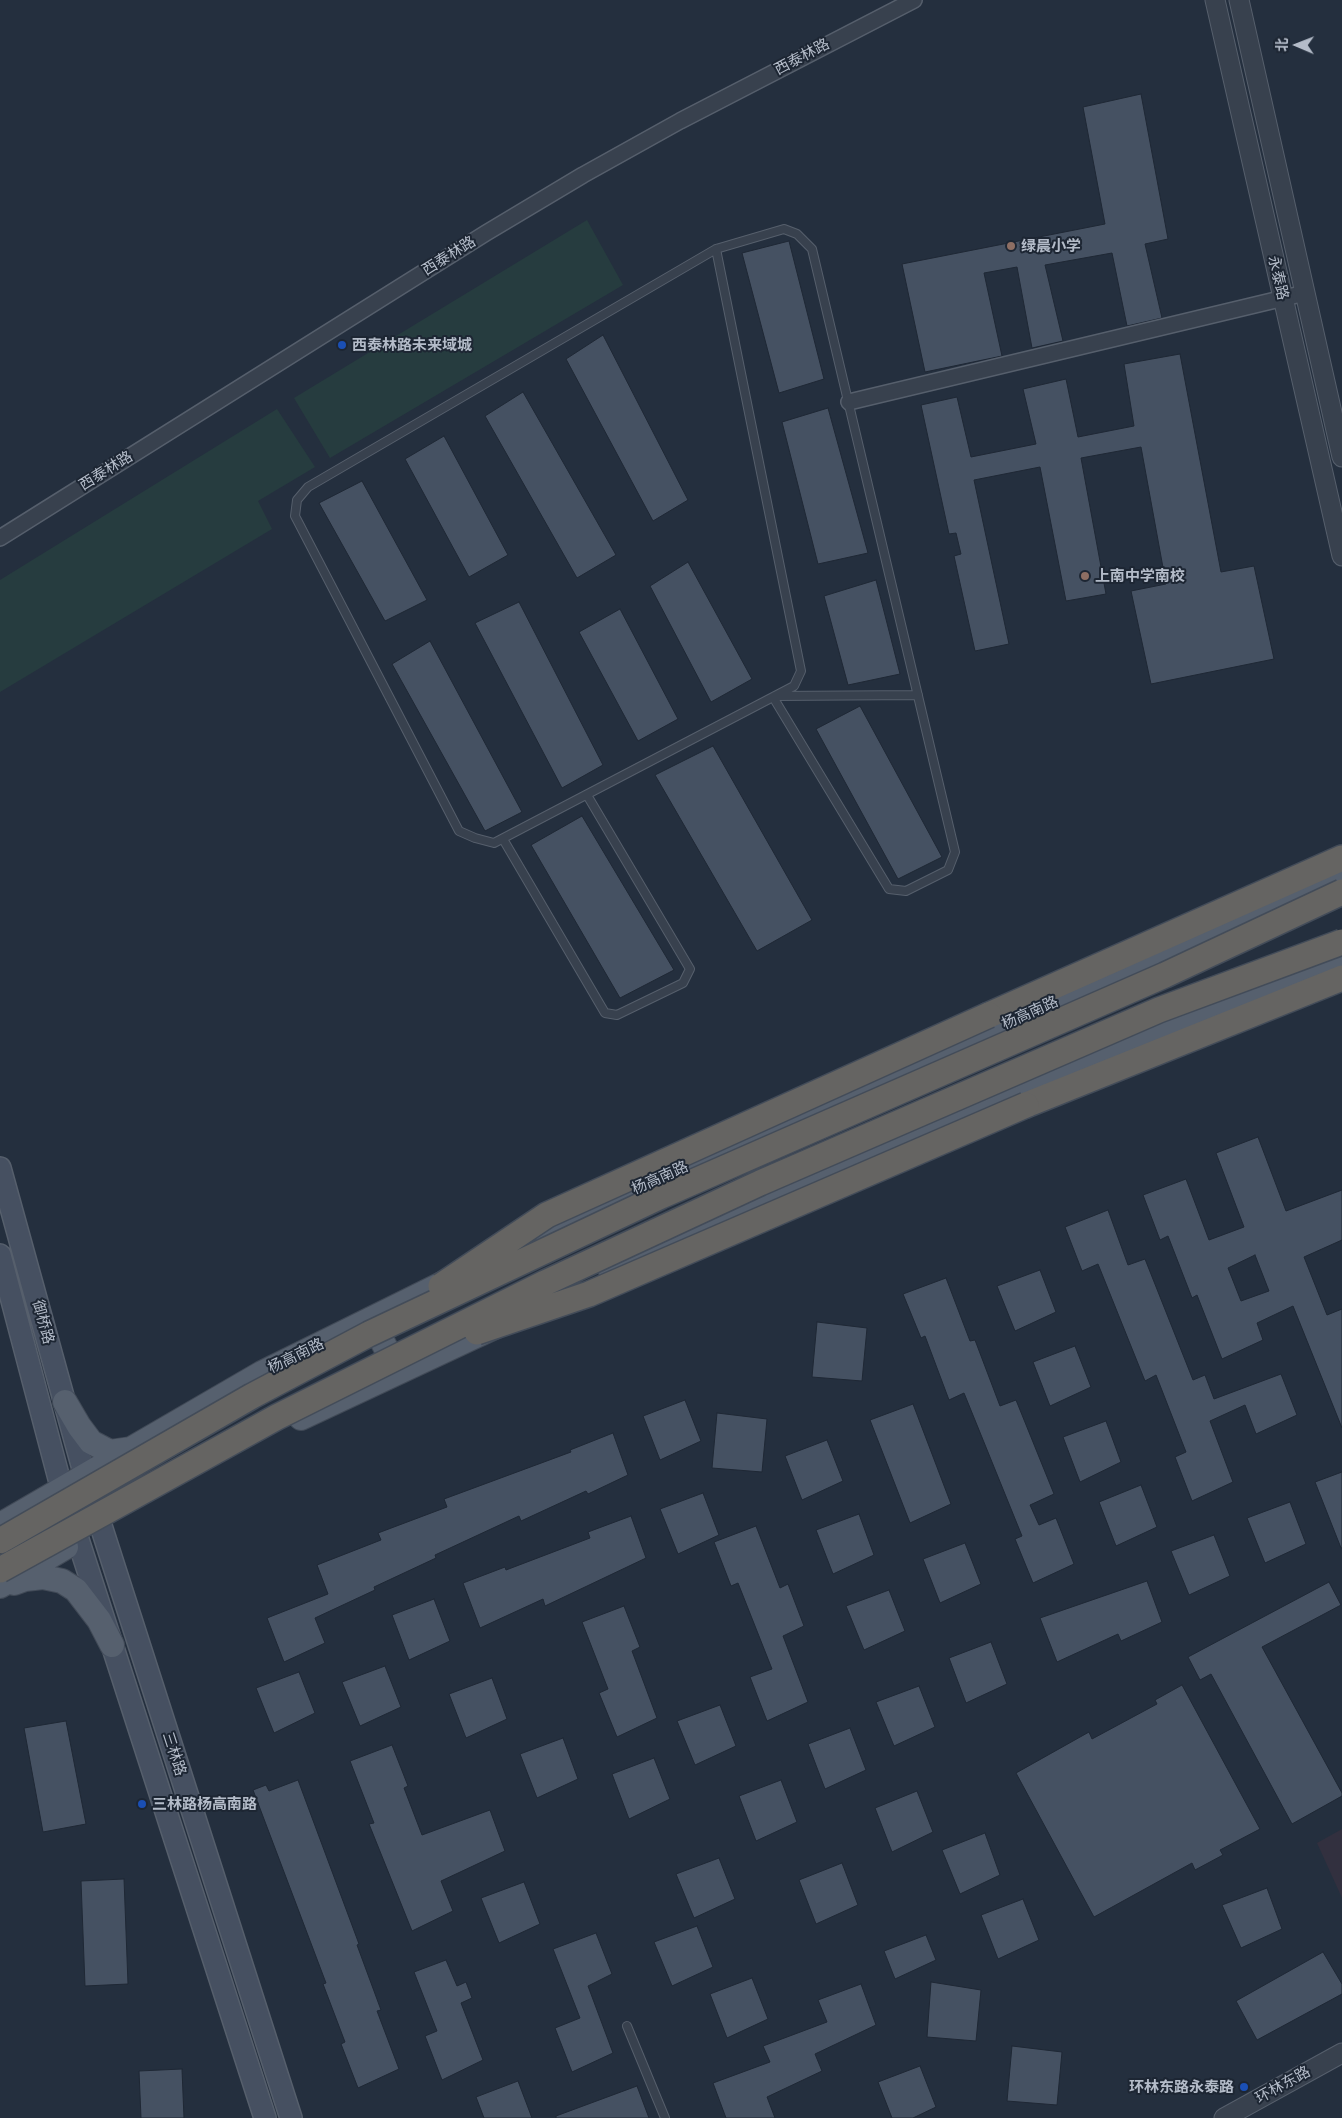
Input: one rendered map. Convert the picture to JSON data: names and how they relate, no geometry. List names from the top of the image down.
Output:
{
  "streets": {
    "highway": ["杨高南路"],
    "main road": ["御桥路", "三林路"],
    "street": ["西泰林路", "永泰路", "环林东路"]
  },
  "crossings": [
    ["杨高南路", "御桥路"],
    ["杨高南路", "三林路"],
    ["御桥路", "三林路"]
  ],
  "places": [
    "绿晨小学",
    "西泰林路未来域城",
    "上南中学南校",
    "三林路杨高南路",
    "环林东路永泰路"
  ],
  "north": "left"
}
